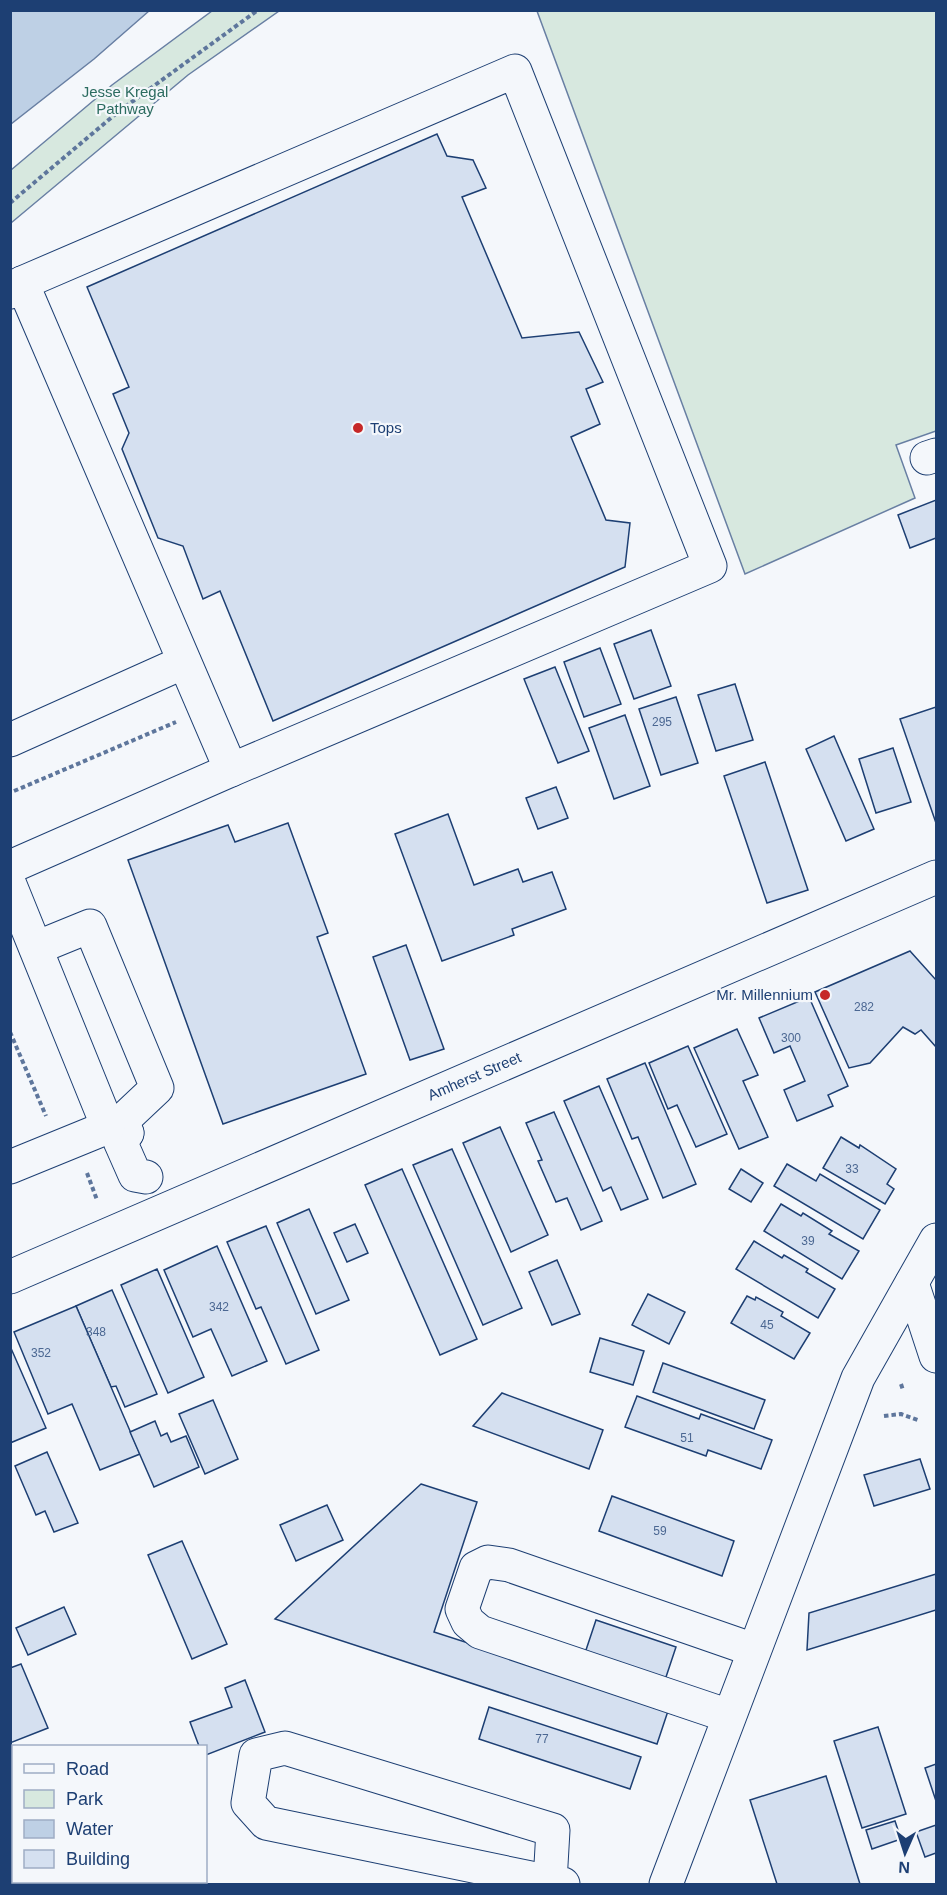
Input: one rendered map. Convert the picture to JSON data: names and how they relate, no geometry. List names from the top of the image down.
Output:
{
  "streets": {
    "street": ["Amherst Street"]
  },
  "parks": ["Jesse Kregal Pathway"],
  "places": ["Tops", "Mr. Millennium"],
  "house_numbers": [
    "295",
    "282",
    "300",
    "33",
    "39",
    "342",
    "45",
    "348",
    "352",
    "51",
    "59",
    "77"
  ],
  "legend": [
    "Road",
    "Park",
    "Water",
    "Building"
  ],
  "north": "bottom"
}
